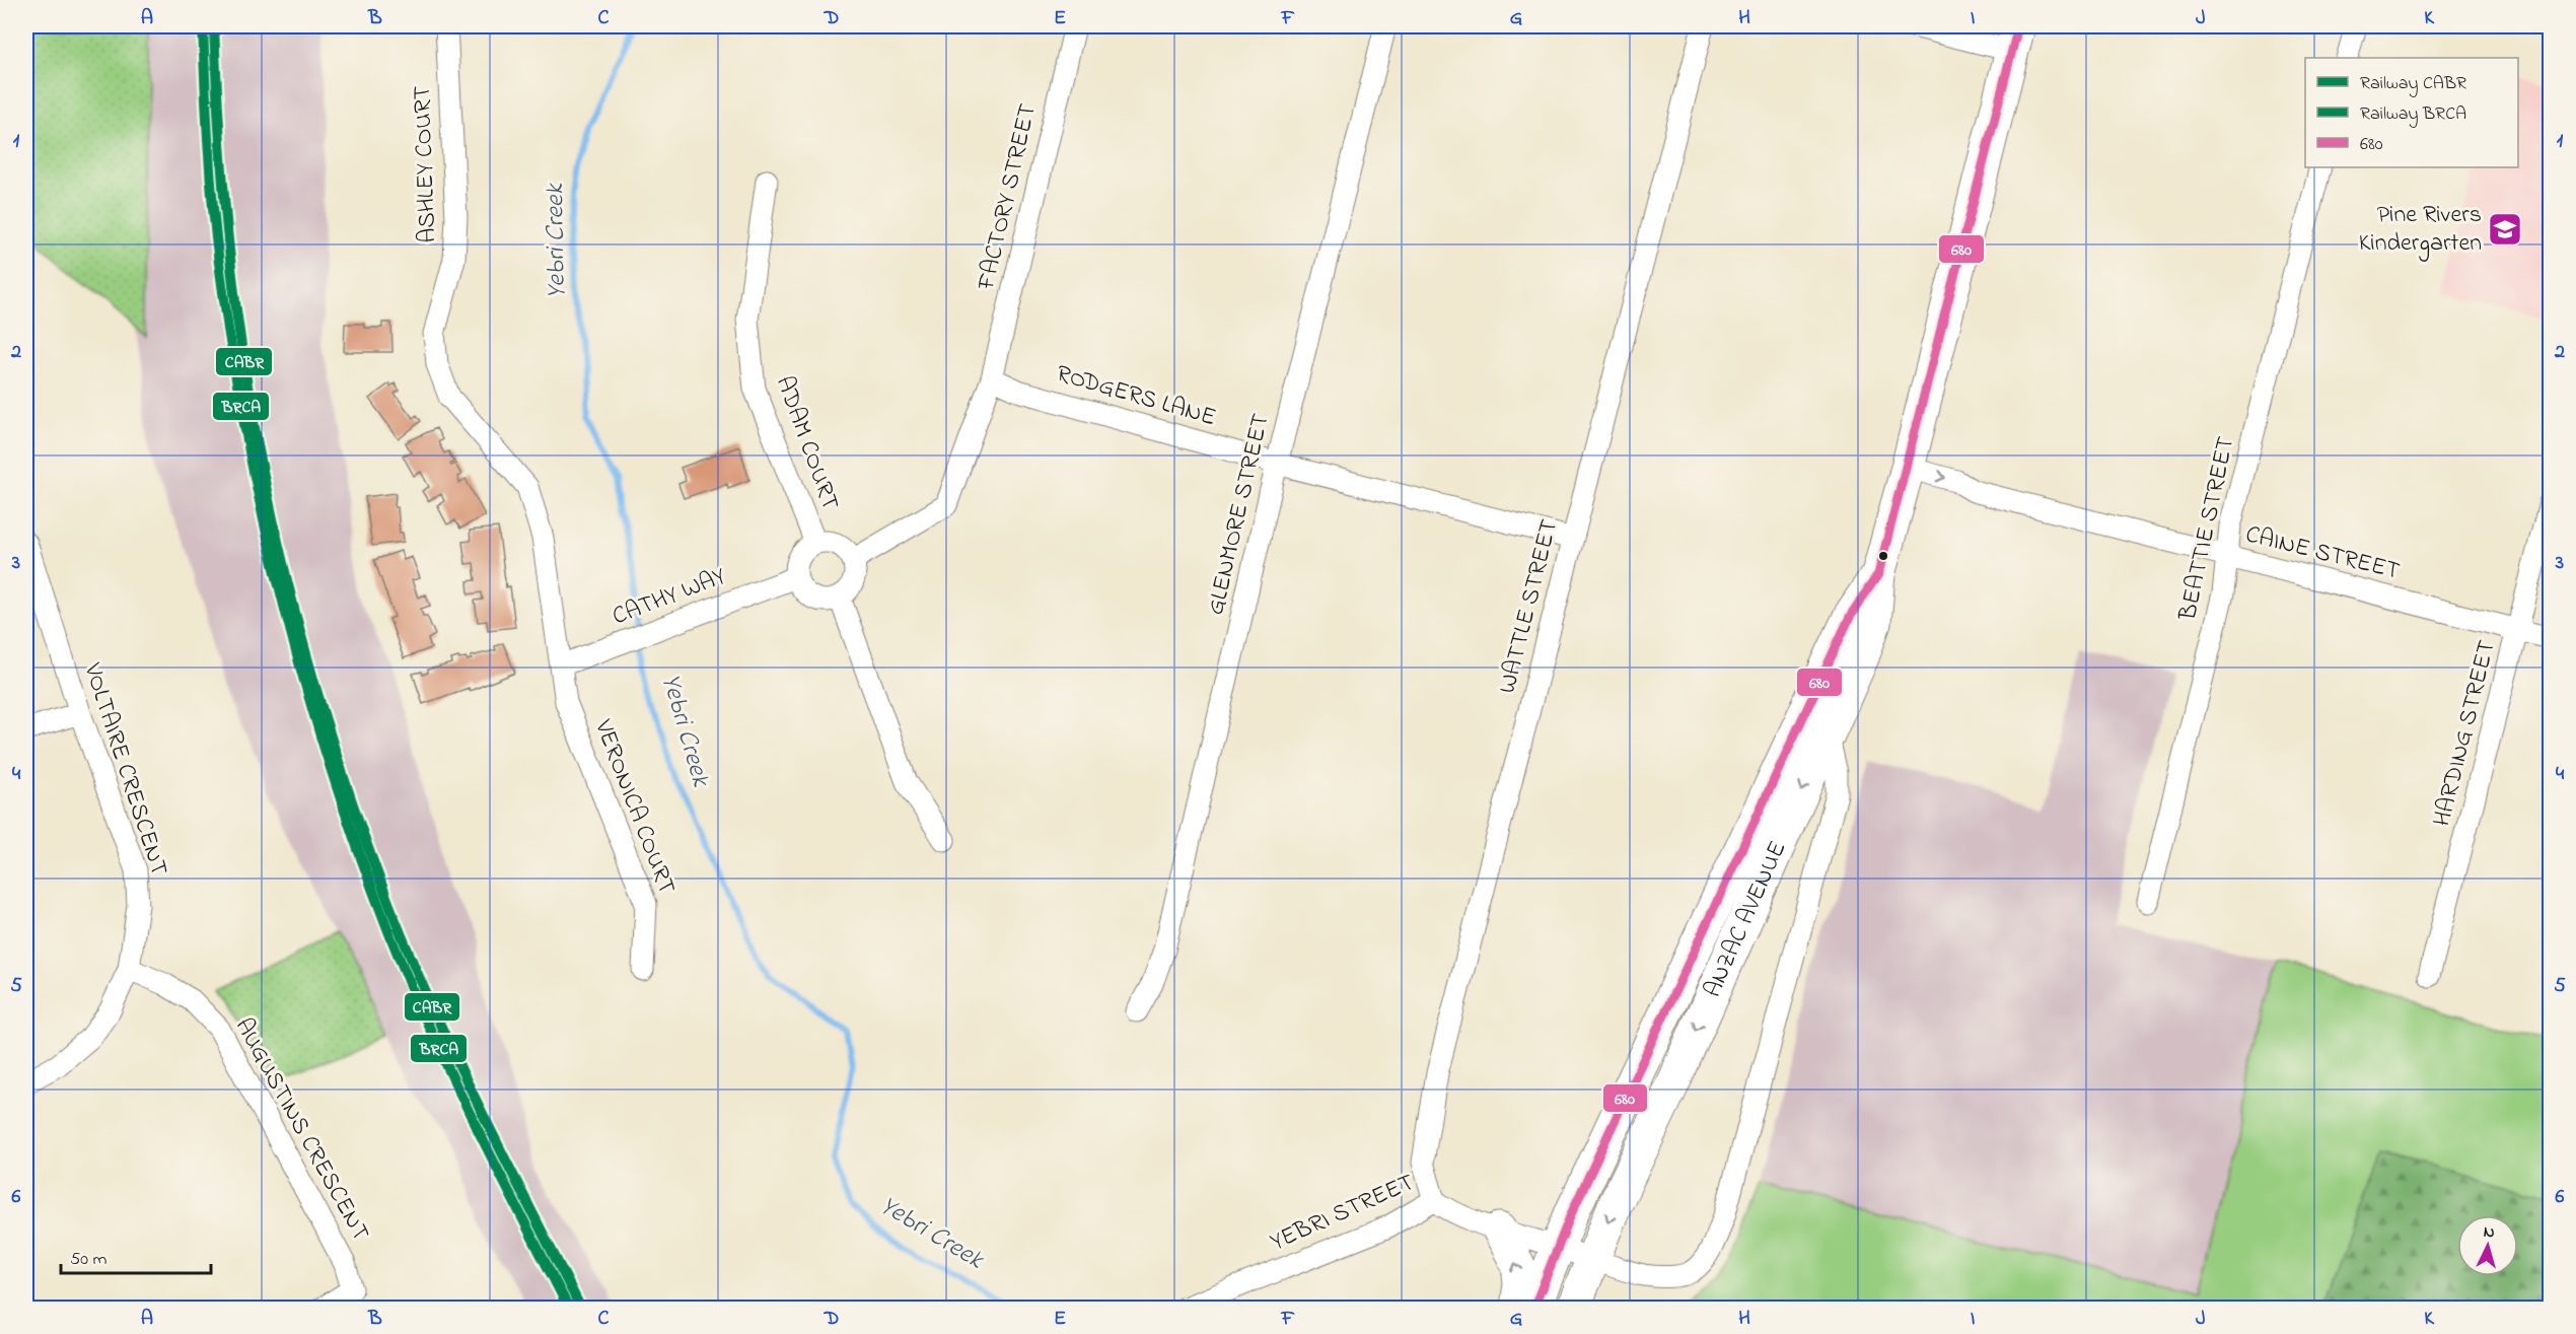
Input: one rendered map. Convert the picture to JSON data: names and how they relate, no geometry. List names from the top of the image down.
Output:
{
  "streets": {
    "highway": ["ANZAC AVENUE"],
    "street": [
      "ASHLEY COURT",
      "FACTORY STREET",
      "RODGERS LANE",
      "ADAM COURT",
      "GLENMORE STREET",
      "BEATTIE STREET",
      "CAINE STREET",
      "CATHY WAY",
      "WATTLE STREET",
      "HARDING STREET",
      "VOLTAIRE CRESCENT",
      "VERONICA COURT",
      "AUGUSTINS CRESCENT",
      "YEBRI STREET"
    ]
  },
  "crossings": [
    ["ASHLEY COURT", "CATHY WAY"],
    ["ASHLEY COURT", "VERONICA COURT"],
    ["FACTORY STREET", "RODGERS LANE"],
    ["RODGERS LANE", "GLENMORE STREET"],
    ["RODGERS LANE", "WATTLE STREET"],
    ["ADAM COURT", "CATHY WAY"],
    ["BEATTIE STREET", "CAINE STREET"],
    ["CAINE STREET", "HARDING STREET"],
    ["CAINE STREET", "ANZAC AVENUE"],
    ["CATHY WAY", "VERONICA COURT"],
    ["WATTLE STREET", "YEBRI STREET"],
    ["VOLTAIRE CRESCENT", "AUGUSTINS CRESCENT"],
    ["ANZAC AVENUE", "YEBRI STREET"]
  ],
  "one_way": ["CAINE STREET"],
  "water": ["Yebri Creek"],
  "places": {
    "school or university": ["Pine Rivers Kindergarten"]
  },
  "lines": ["rail line CABR", "rail line BRCA", "transit line 680"],
  "legend": ["Railway CABR", "Railway BRCA", "680"],
  "scale_bar": "50 m",
  "north": "top",
  "grid": {
    "columns": [
      "A",
      "B",
      "C",
      "D",
      "E",
      "F",
      "G",
      "H",
      "I",
      "J",
      "K"
    ],
    "rows": [
      "1",
      "2",
      "3",
      "4",
      "5",
      "6"
    ]
  }
}
